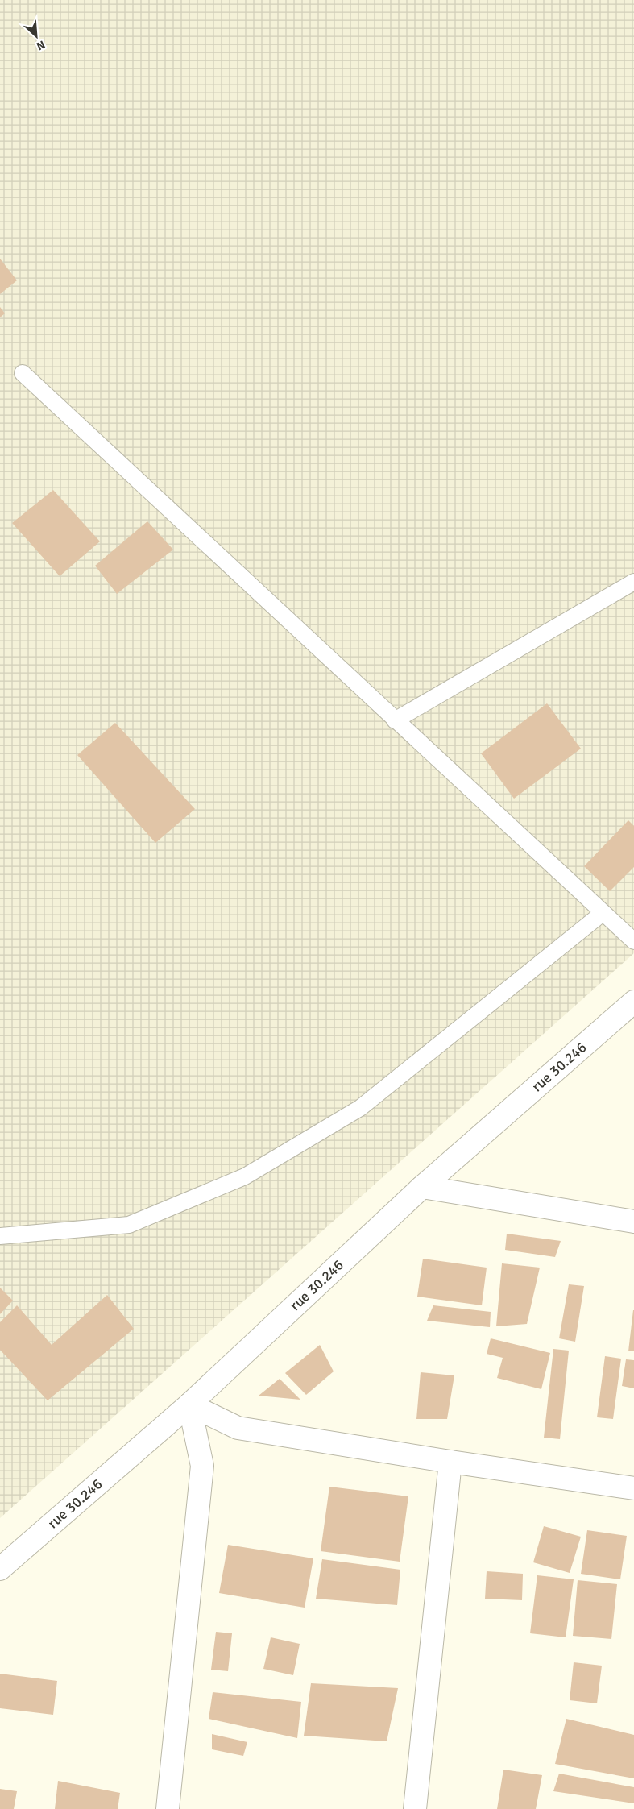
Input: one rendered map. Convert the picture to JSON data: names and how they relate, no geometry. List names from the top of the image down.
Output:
{
  "streets": {
    "street": ["rue 30.246"]
  },
  "north": "bottom right"
}
